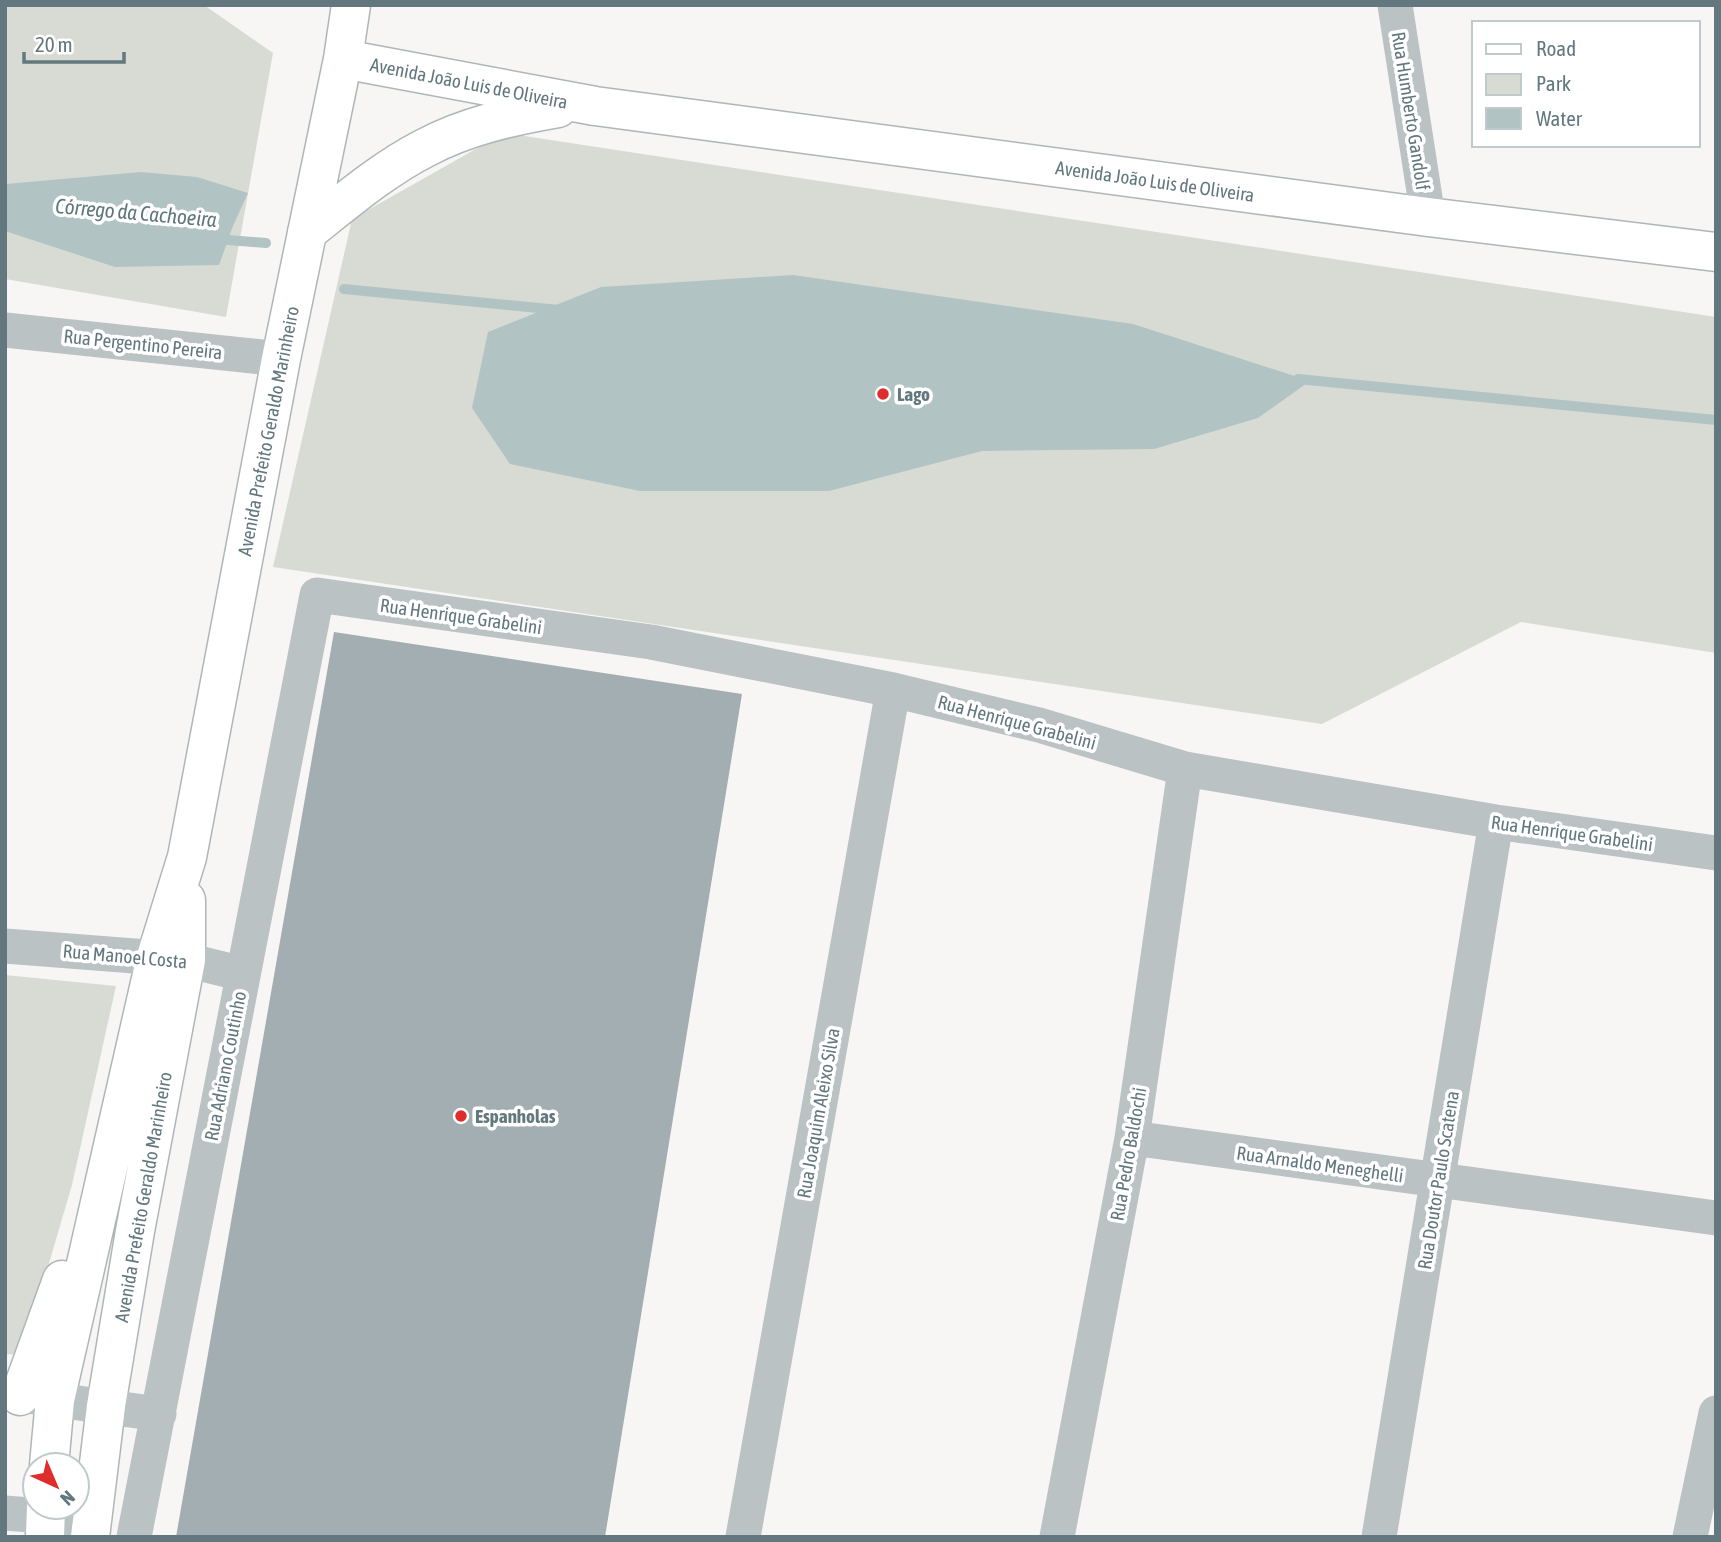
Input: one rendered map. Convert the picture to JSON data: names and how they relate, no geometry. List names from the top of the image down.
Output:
{
  "streets": {
    "main road": ["Avenida João Luis de Oliveira", "Avenida Prefeito Geraldo Marinheiro"],
    "street": [
      "Rua Humberto Gandolf",
      "Rua Pergentino Pereira",
      "Rua Henrique Grabelini",
      "Rua Manoel Costa",
      "Rua Adriano Coutinho",
      "Rua Joaquim Aleixo Silva",
      "Rua Pedro Baldochi",
      "Rua Arnaldo Meneghelli",
      "Rua Doutor Paulo Scatena"
    ]
  },
  "crossings": [
    ["Avenida João Luis de Oliveira", "Rua Humberto Gandolf"],
    ["Avenida João Luis de Oliveira", "Avenida Prefeito Geraldo Marinheiro"],
    ["Rua Pergentino Pereira", "Avenida Prefeito Geraldo Marinheiro"],
    ["Avenida Prefeito Geraldo Marinheiro", "Rua Manoel Costa"],
    ["Rua Henrique Grabelini", "Rua Adriano Coutinho"],
    ["Rua Henrique Grabelini", "Rua Joaquim Aleixo Silva"],
    ["Rua Henrique Grabelini", "Rua Pedro Baldochi"],
    ["Rua Henrique Grabelini", "Rua Doutor Paulo Scatena"],
    ["Rua Manoel Costa", "Rua Adriano Coutinho"],
    ["Rua Pedro Baldochi", "Rua Arnaldo Meneghelli"],
    ["Rua Arnaldo Meneghelli", "Rua Doutor Paulo Scatena"]
  ],
  "water": ["Córrego da Cachoeira"],
  "places": ["Lago", "Espanholas"],
  "legend": ["Road", "Park", "Water"],
  "scale_bar": "20 m",
  "north": "bottom right"
}
